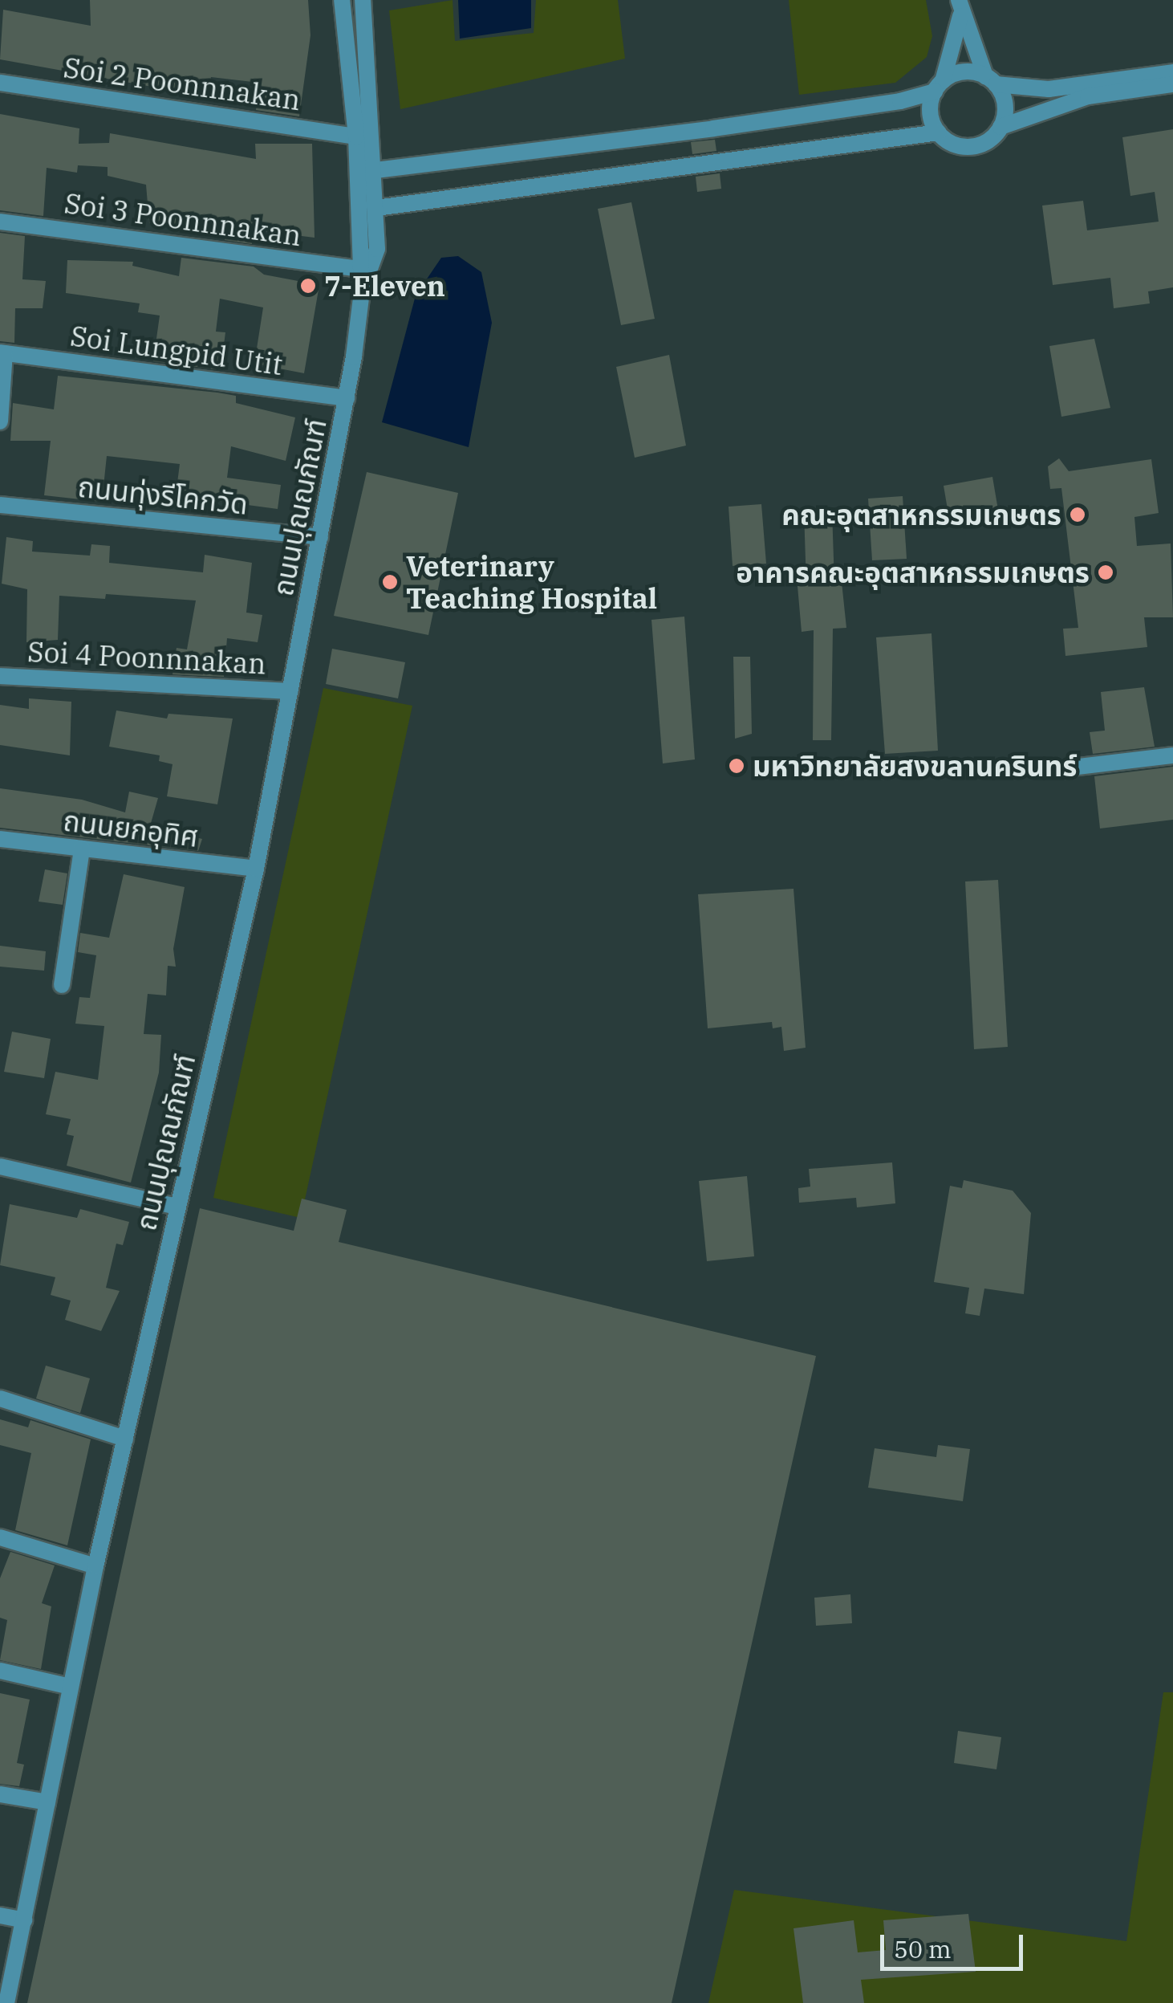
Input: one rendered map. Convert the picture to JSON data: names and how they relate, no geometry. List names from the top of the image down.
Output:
{
  "streets": {
    "street": [
      "Soi 2 Poonnnakan",
      "Soi 3 Poonnnakan",
      "Soi Lungpid Utit",
      "ถนนทุ่งรีโคกวัด",
      "ถนนปุณณกัณฑ์",
      "Soi 4 Poonnnakan",
      "ถนนยกอุทิศ"
    ]
  },
  "crossings": [
    ["Soi 2 Poonnnakan", "ถนนปุณณกัณฑ์"],
    ["Soi 3 Poonnnakan", "ถนนปุณณกัณฑ์"],
    ["Soi Lungpid Utit", "ถนนปุณณกัณฑ์"],
    ["ถนนทุ่งรีโคกวัด", "ถนนปุณณกัณฑ์"],
    ["ถนนปุณณกัณฑ์", "Soi 4 Poonnnakan"],
    ["ถนนปุณณกัณฑ์", "ถนนยกอุทิศ"]
  ],
  "places": [
    "7-Eleven",
    "คณะอุตสาหกรรมเกษตร",
    "อาคารคณะอุตสาหกรรมเกษตร",
    "Veterinary Teaching Hospital",
    "มหาวิทยาลัยสงขลานครินทร์"
  ],
  "scale_bar": "50 m"
}
